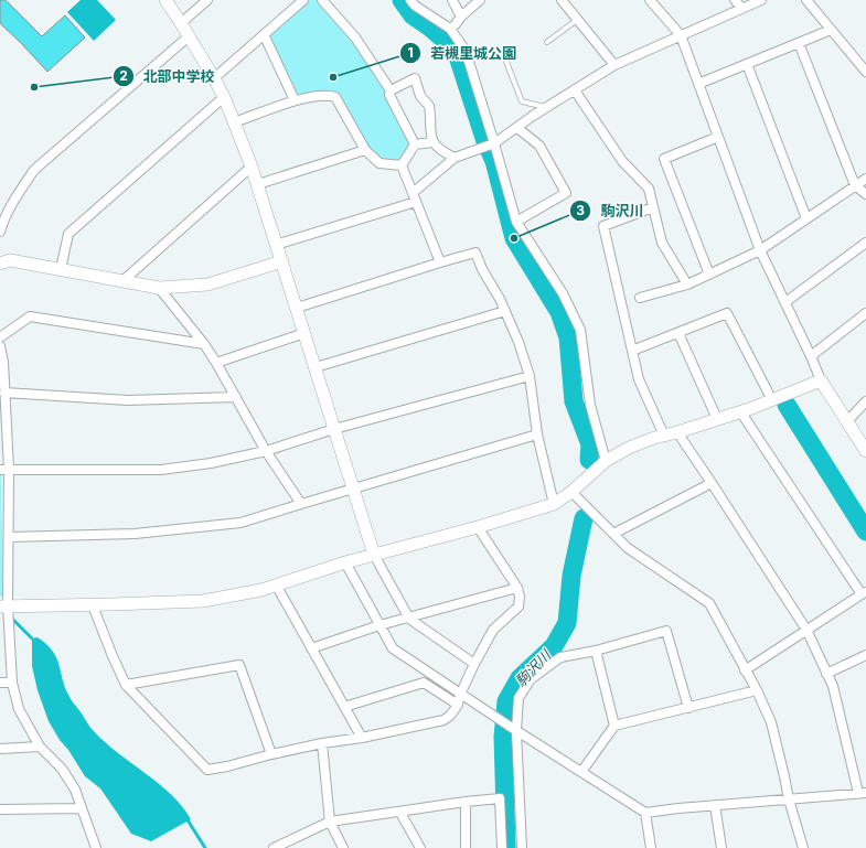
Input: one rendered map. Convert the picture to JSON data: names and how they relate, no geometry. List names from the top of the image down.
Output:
{
  "water": ["駒沢川"],
  "places": ["若槻里城公園", "北部中学校", "駒沢川"]
}
